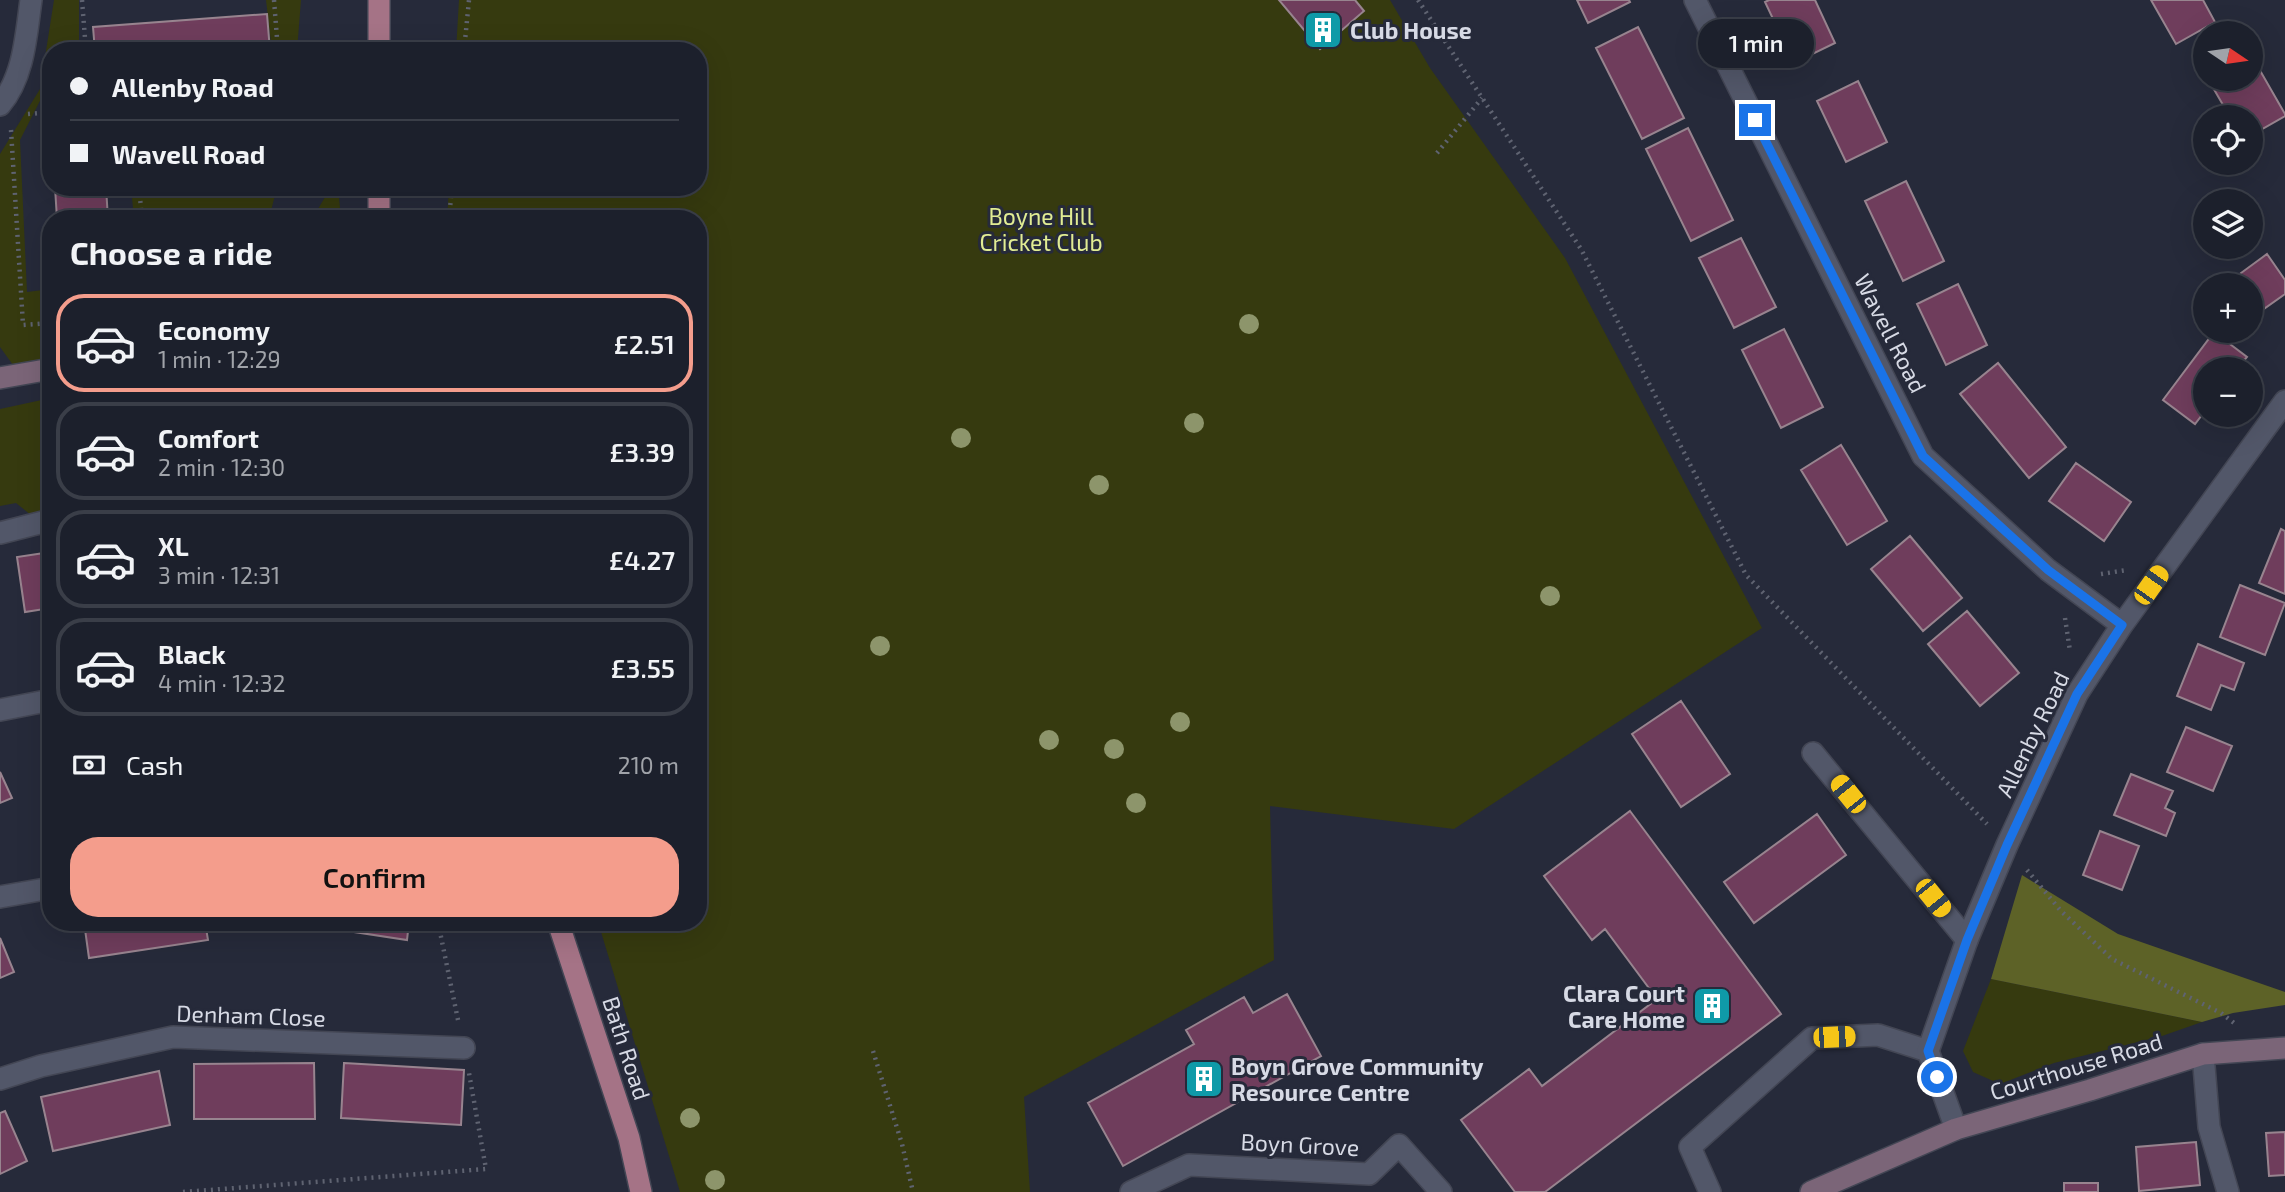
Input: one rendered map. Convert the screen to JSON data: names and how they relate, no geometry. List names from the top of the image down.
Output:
{
  "streets": {
    "main road": ["Bath Road"],
    "street": [
      "Wavell Road",
      "Allenby Road",
      "Denham Close",
      "Courthouse Road",
      "Boyn Grove"
    ]
  },
  "crossings": [
    ["Wavell Road", "Allenby Road"]
  ],
  "parks": ["Boyne Hill Cricket Club"],
  "places": {
    "building": ["Club House", "Clara Court Care Home", "Boyn Grove Community Resource Centre"]
  },
  "north": "right",
  "page": {
    "bubble": "1 min",
    "map_buttons": ["+", "−"],
    "banner": ["Allenby Road", "Wavell Road"],
    "heading": "Choose a ride",
    "list": [
      {
        "name": "Economy",
        "note": "1 min · 12:29",
        "value": "£2.51"
      },
      {
        "name": "Comfort",
        "note": "2 min · 12:30",
        "value": "£3.39"
      },
      {
        "name": "XL",
        "note": "3 min · 12:31",
        "value": "£4.27"
      },
      {
        "name": "Black",
        "note": "4 min · 12:32",
        "value": "£3.55"
      }
    ],
    "pay": ["Cash", "210 m"],
    "buttons": "Confirm"
  }
}
